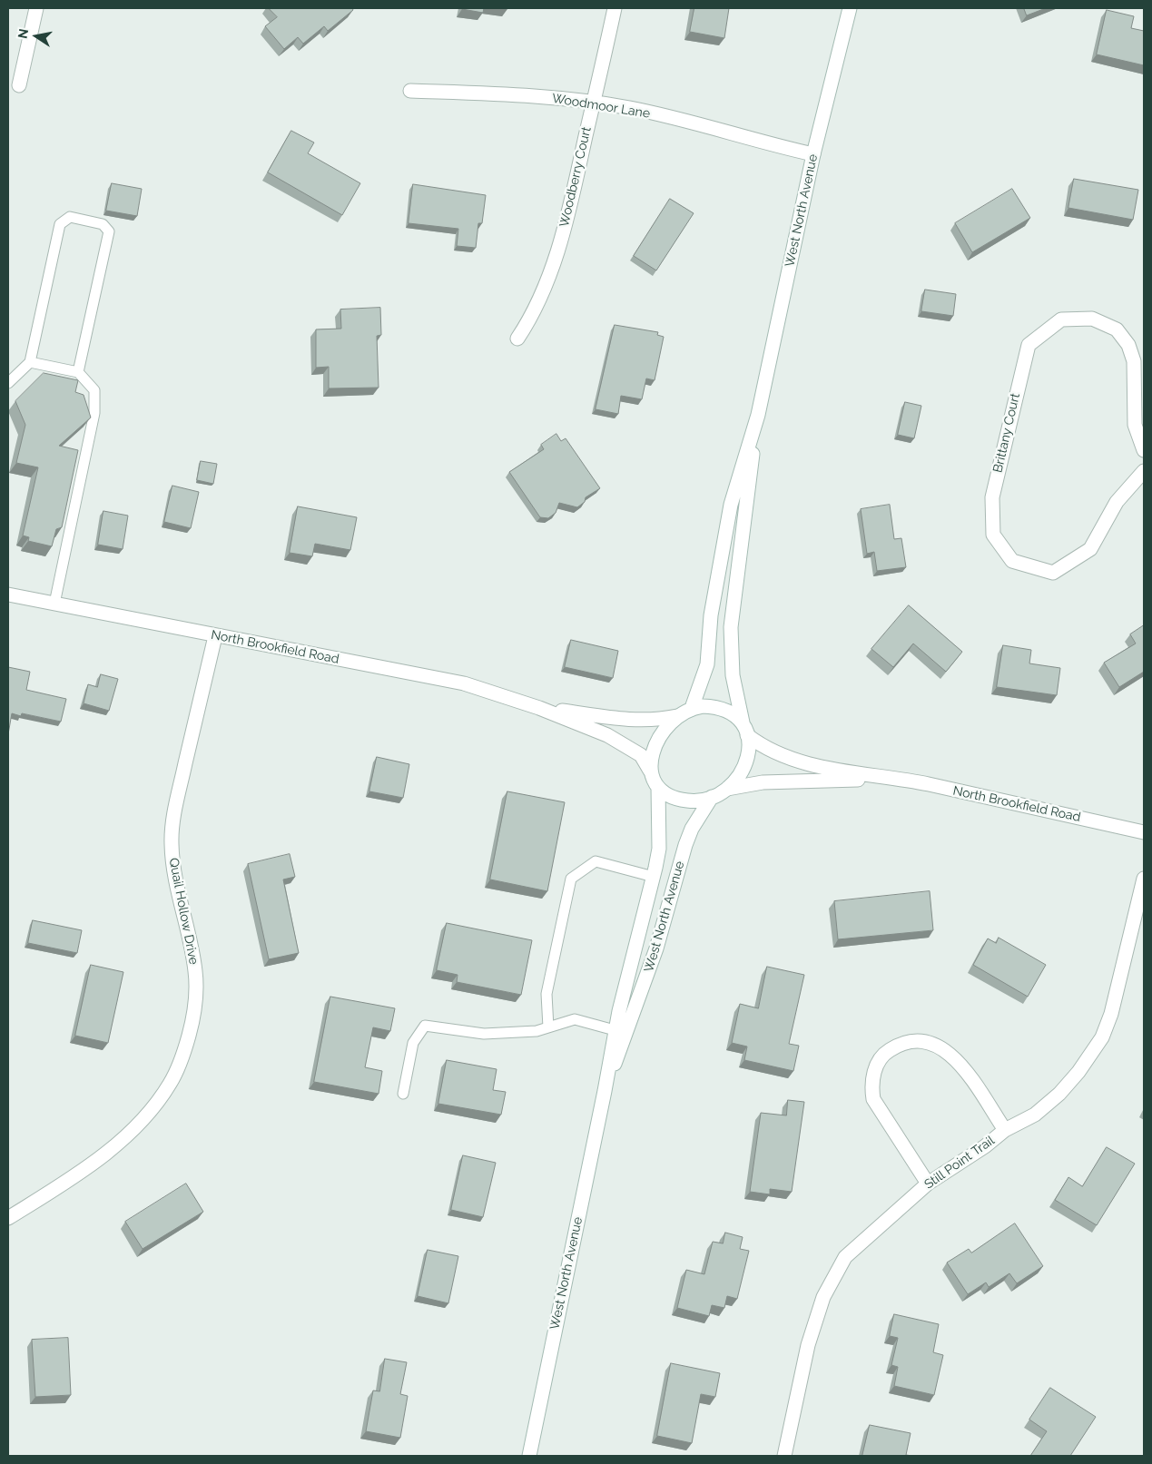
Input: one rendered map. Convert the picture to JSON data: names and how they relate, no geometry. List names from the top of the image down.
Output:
{
  "streets": {
    "street": [
      "Woodmoor Lane",
      "Woodberry Court",
      "West North Avenue",
      "Brittany Court",
      "North Brookfield Road",
      "Quail Hollow Drive",
      "Still Point Trail"
    ]
  },
  "crossings": [
    ["Woodmoor Lane", "Woodberry Court"],
    ["Woodmoor Lane", "West North Avenue"],
    ["West North Avenue", "North Brookfield Road"],
    ["North Brookfield Road", "Quail Hollow Drive"]
  ],
  "north": "left"
}
